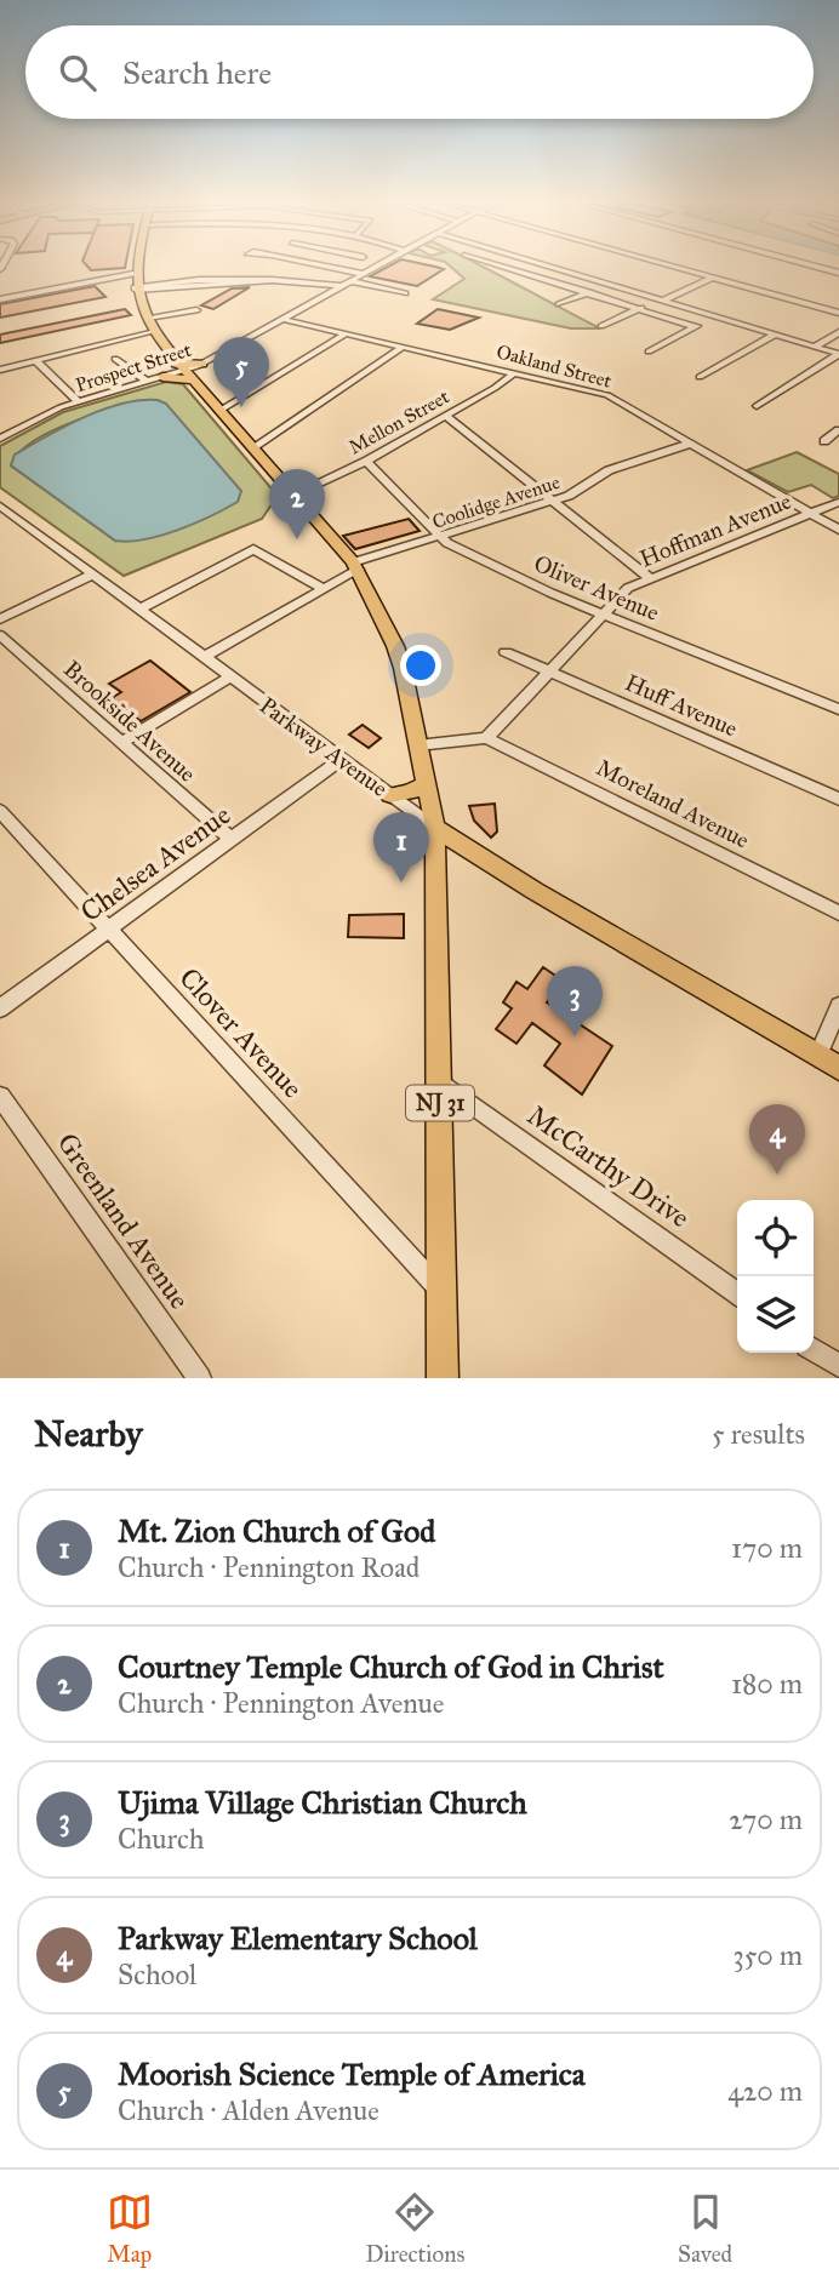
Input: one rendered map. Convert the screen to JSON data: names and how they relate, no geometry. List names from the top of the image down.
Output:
{
  "streets": {
    "main road": ["Parkway Avenue", "NJ 31"],
    "street": [
      "Oakland Street",
      "Prospect Street",
      "Mellon Street",
      "Coolidge Avenue",
      "Hoffman Avenue",
      "Oliver Avenue",
      "Huff Avenue",
      "Brookside Avenue",
      "Moreland Avenue",
      "Chelsea Avenue",
      "Clover Avenue",
      "McCarthy Drive",
      "Greenland Avenue"
    ]
  },
  "crossings": [
    ["Oakland Street", "Prospect Street"],
    ["Oakland Street", "Mellon Street"],
    ["Oakland Street", "Coolidge Avenue"],
    ["Oakland Street", "Hoffman Avenue"],
    ["Mellon Street", "Oliver Avenue"],
    ["Mellon Street", "NJ 31"],
    ["Coolidge Avenue", "Oliver Avenue"],
    ["Coolidge Avenue", "Parkway Avenue"],
    ["Coolidge Avenue", "NJ 31"],
    ["Hoffman Avenue", "Oliver Avenue"],
    ["Hoffman Avenue", "Huff Avenue"],
    ["Hoffman Avenue", "Moreland Avenue"],
    ["Brookside Avenue", "Chelsea Avenue"],
    ["Parkway Avenue", "Chelsea Avenue"],
    ["Parkway Avenue", "NJ 31"],
    ["Chelsea Avenue", "Clover Avenue"],
    ["Clover Avenue", "NJ 31"],
    ["NJ 31", "McCarthy Drive"]
  ],
  "page": {
    "search": "Search here",
    "pins": [
      "5",
      "2",
      "1",
      "3",
      "4"
    ],
    "heading": ["Nearby", "5 results"],
    "list": [
      {
        "mark": "1",
        "name": "Mt. Zion Church of God",
        "note": "Church · Pennington Road",
        "value": "170 m"
      },
      {
        "mark": "2",
        "name": "Courtney Temple Church of God in Christ",
        "note": "Church · Pennington Avenue",
        "value": "180 m"
      },
      {
        "mark": "3",
        "name": "Ujima Village Christian Church",
        "note": "Church",
        "value": "270 m"
      },
      {
        "mark": "4",
        "name": "Parkway Elementary School",
        "note": "School",
        "value": "350 m"
      },
      {
        "mark": "5",
        "name": "Moorish Science Temple of America",
        "note": "Church · Alden Avenue",
        "value": "420 m"
      }
    ],
    "nav": ["Map", "Directions", "Saved"]
  }
}
